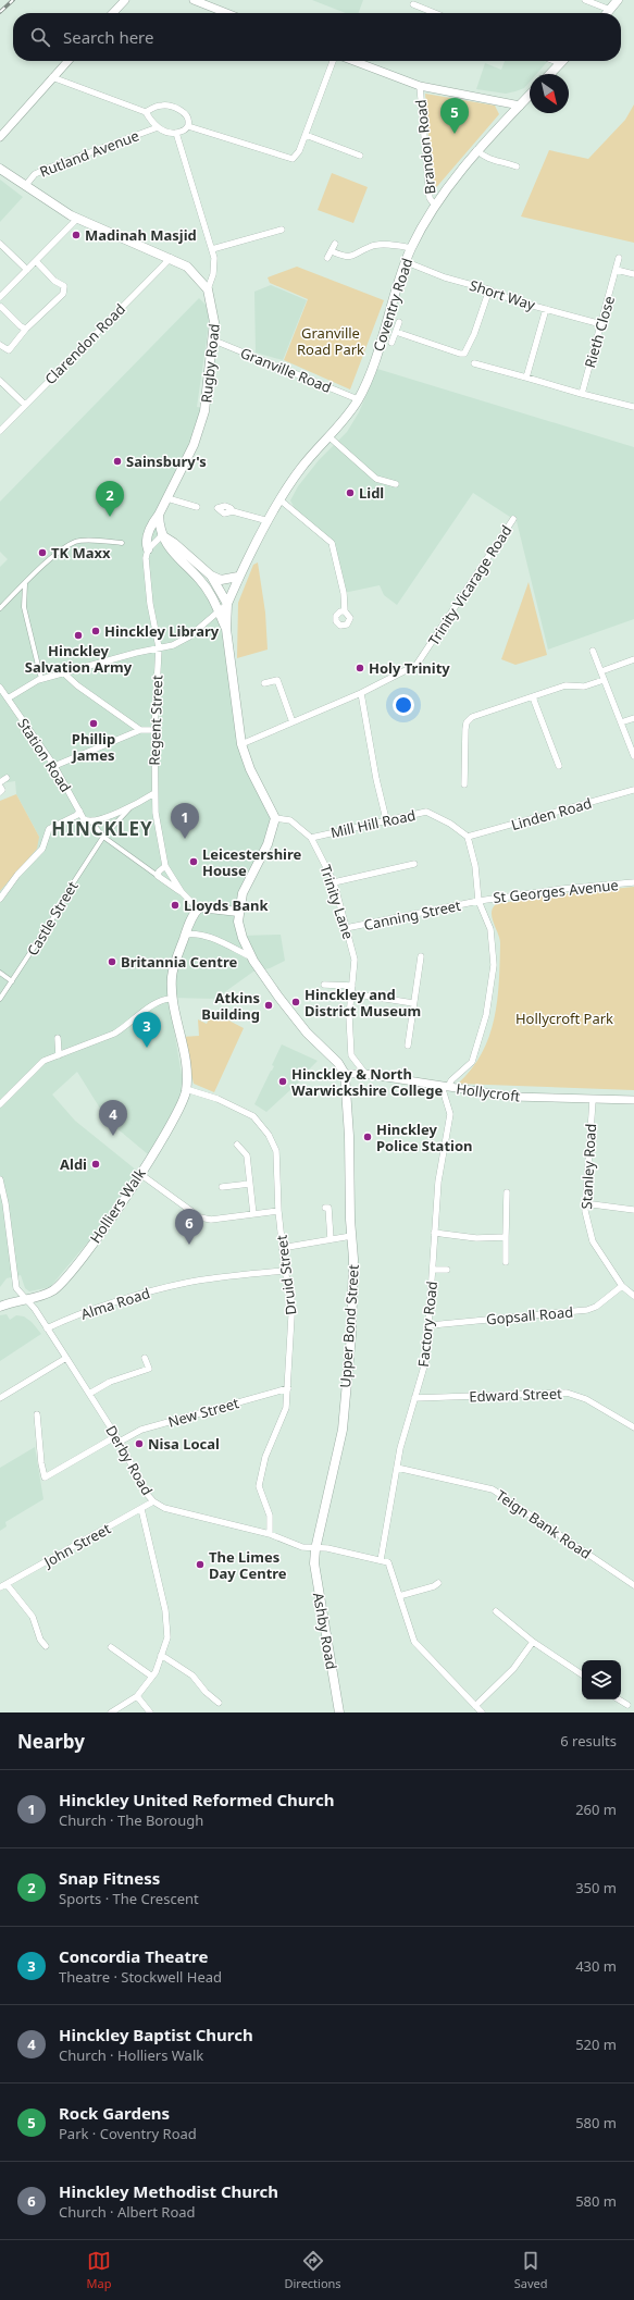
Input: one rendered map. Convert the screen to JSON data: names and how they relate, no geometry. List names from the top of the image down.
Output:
{
  "streets": {
    "main road": [
      "Coventry Road",
      "Rugby Road",
      "Holliers Walk",
      "Upper Bond Street",
      "Ashby Road"
    ],
    "street": [
      "Brandon Road",
      "Rutland Avenue",
      "Short Way",
      "Rieth Close",
      "Clarendon Road",
      "Granville Road",
      "Trinity Vicarage Road",
      "Regent Street",
      "Station Road",
      "Linden Road",
      "Mill Hill Road",
      "St Georges Avenue",
      "Trinity Lane",
      "Canning Street",
      "Castle Street",
      "Hollycroft",
      "Stanley Road",
      "Druid Street",
      "Alma Road",
      "Gopsall Road",
      "Factory Road",
      "Edward Street",
      "New Street",
      "Derby Road",
      "Teign Bank Road",
      "John Street"
    ]
  },
  "crossings": [
    ["Brandon Road", "Coventry Road"],
    ["Rutland Avenue", "Rugby Road"],
    ["Short Way", "Coventry Road"],
    ["Short Way", "Rieth Close"],
    ["Coventry Road", "Rugby Road"],
    ["Coventry Road", "Granville Road"],
    ["Coventry Road", "Regent Street"],
    ["Coventry Road", "Station Road"],
    ["Clarendon Road", "Rugby Road"],
    ["Rugby Road", "Granville Road"],
    ["Rugby Road", "Regent Street"],
    ["Linden Road", "Mill Hill Road"],
    ["Mill Hill Road", "Trinity Lane"],
    ["St Georges Avenue", "Canning Street"],
    ["Trinity Lane", "Canning Street"],
    ["Trinity Lane", "Hollycroft"],
    ["Hollycroft", "Stanley Road"],
    ["Hollycroft", "Factory Road"],
    ["Hollycroft", "Upper Bond Street"],
    ["Stanley Road", "Gopsall Road"],
    ["Holliers Walk", "Druid Street"],
    ["Holliers Walk", "Derby Road"],
    ["Druid Street", "Alma Road"],
    ["Druid Street", "New Street"],
    ["Druid Street", "Derby Road"],
    ["Alma Road", "Derby Road"],
    ["Gopsall Road", "Factory Road"],
    ["Factory Road", "Edward Street"],
    ["Factory Road", "Derby Road"],
    ["Factory Road", "Teign Bank Road"],
    ["Upper Bond Street", "Derby Road"],
    ["Upper Bond Street", "Ashby Road"],
    ["New Street", "Derby Road"],
    ["Derby Road", "John Street"],
    ["Derby Road", "Ashby Road"]
  ],
  "districts": ["HINCKLEY"],
  "parks": ["Granville Road Park", "Hollycroft Park"],
  "places": [
    "Madinah Masjid",
    "Sainsbury's",
    "Lidl",
    "TK Maxx",
    "Hinckley Library",
    "Hinckley Salvation Army",
    "Holy Trinity",
    "Phillip James",
    "Leicestershire House",
    "Lloyds Bank",
    "Britannia Centre",
    "Hinckley and District Museum",
    "Atkins Building",
    "Hinckley & North Warwickshire College",
    "Hinckley Police Station",
    "Aldi",
    "Nisa Local",
    "The Limes Day Centre"
  ],
  "north": "bottom right",
  "page": {
    "search": "Search here",
    "pins": [
      "5",
      "2",
      "1",
      "3",
      "4",
      "6"
    ],
    "heading": ["Nearby", "6 results"],
    "list": [
      {
        "mark": "1",
        "name": "Hinckley United Reformed Church",
        "note": "Church · The Borough",
        "value": "260 m"
      },
      {
        "mark": "2",
        "name": "Snap Fitness",
        "note": "Sports · The Crescent",
        "value": "350 m"
      },
      {
        "mark": "3",
        "name": "Concordia Theatre",
        "note": "Theatre · Stockwell Head",
        "value": "430 m"
      },
      {
        "mark": "4",
        "name": "Hinckley Baptist Church",
        "note": "Church · Holliers Walk",
        "value": "520 m"
      },
      {
        "mark": "5",
        "name": "Rock Gardens",
        "note": "Park · Coventry Road",
        "value": "580 m"
      },
      {
        "mark": "6",
        "name": "Hinckley Methodist Church",
        "note": "Church · Albert Road",
        "value": "580 m"
      }
    ],
    "nav": ["Map", "Directions", "Saved"]
  }
}
